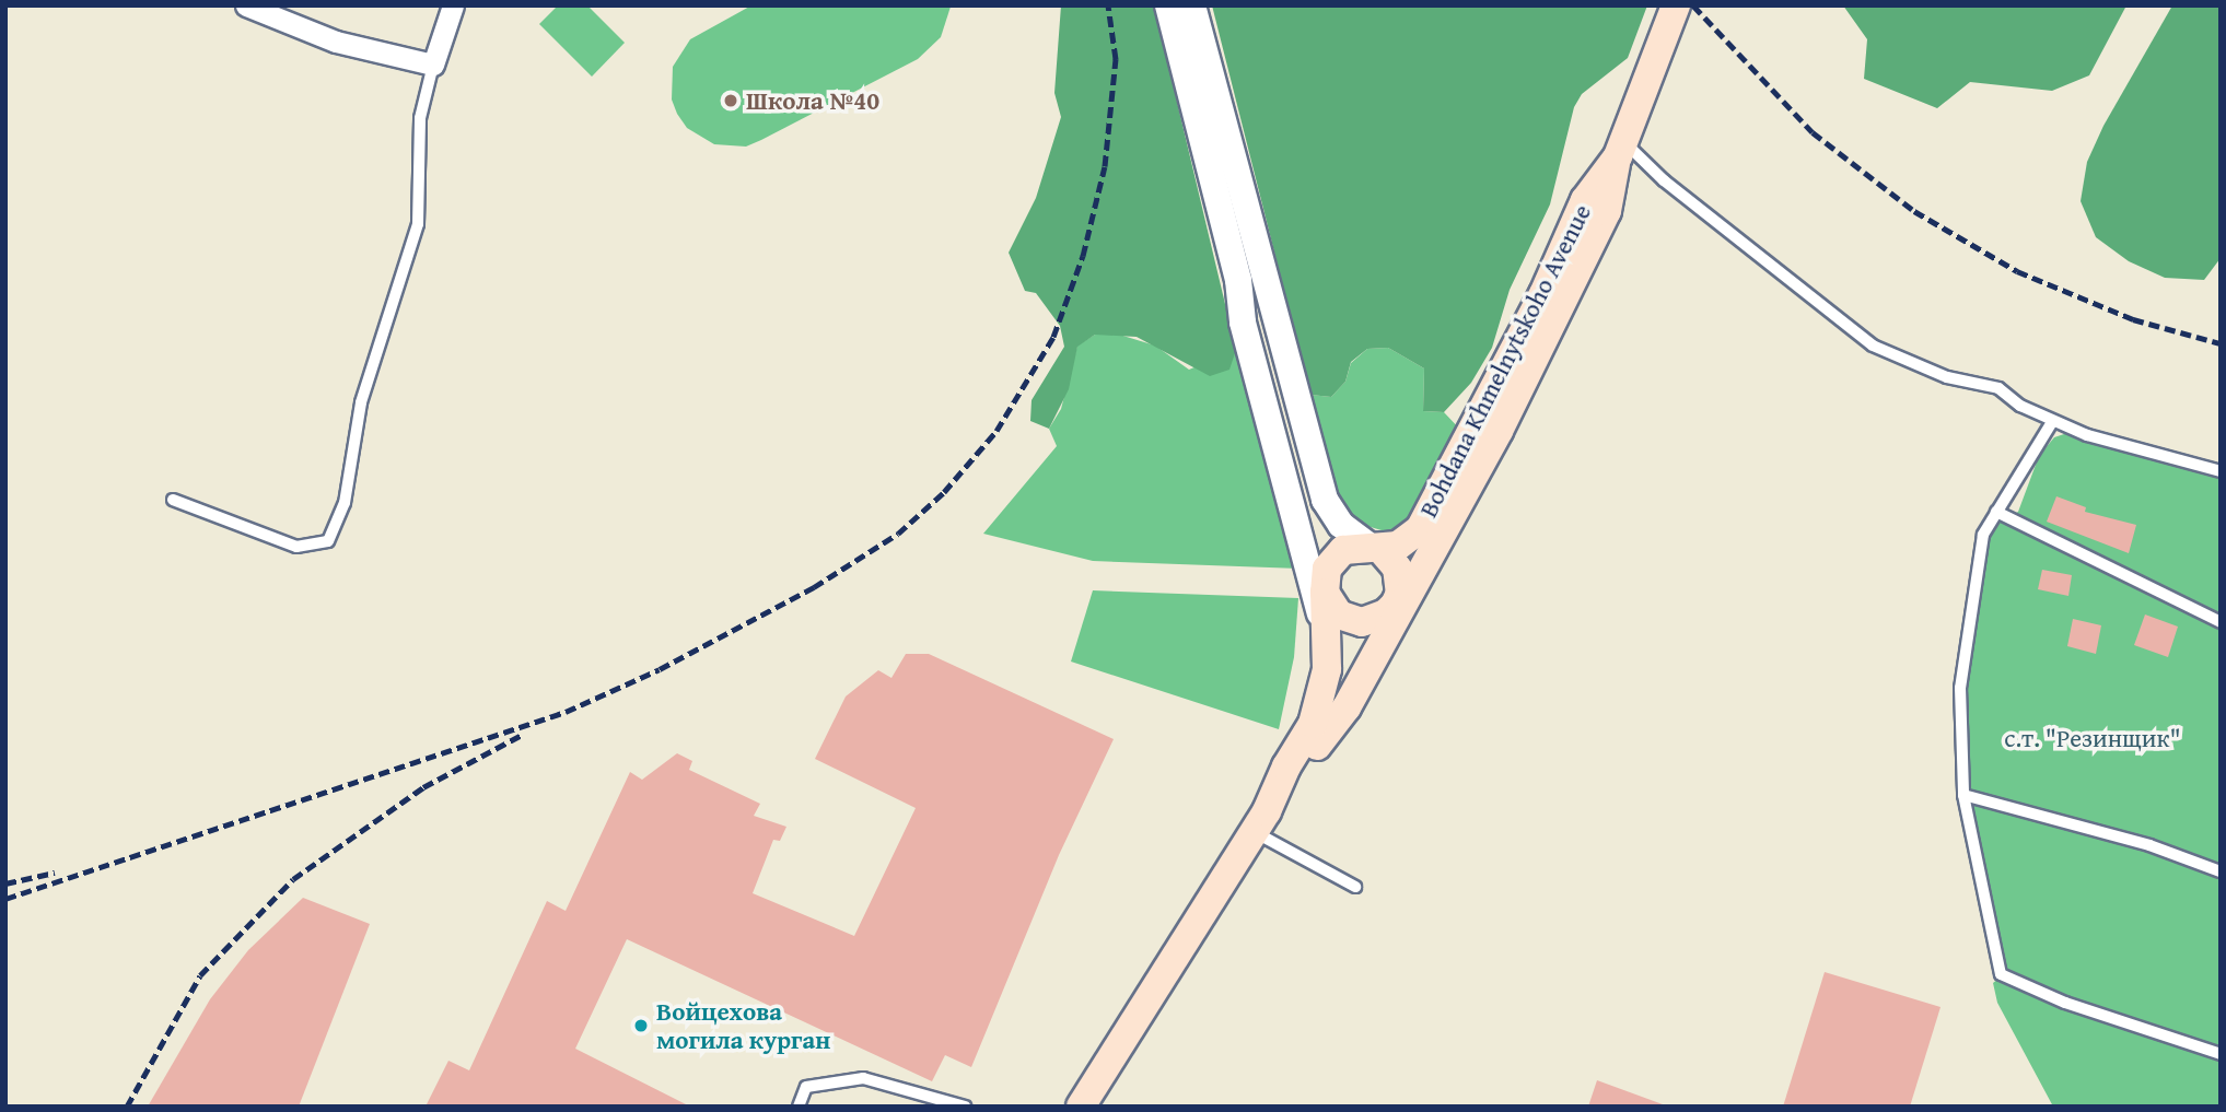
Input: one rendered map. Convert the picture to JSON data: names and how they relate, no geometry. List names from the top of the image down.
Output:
{
  "streets": {
    "main road": ["Bohdana Khmelnytskoho Avenue"]
  },
  "parks": ["с.т. \"Резинщик\""],
  "places": ["Школа №40", "Войцехова могила курган"]
}
